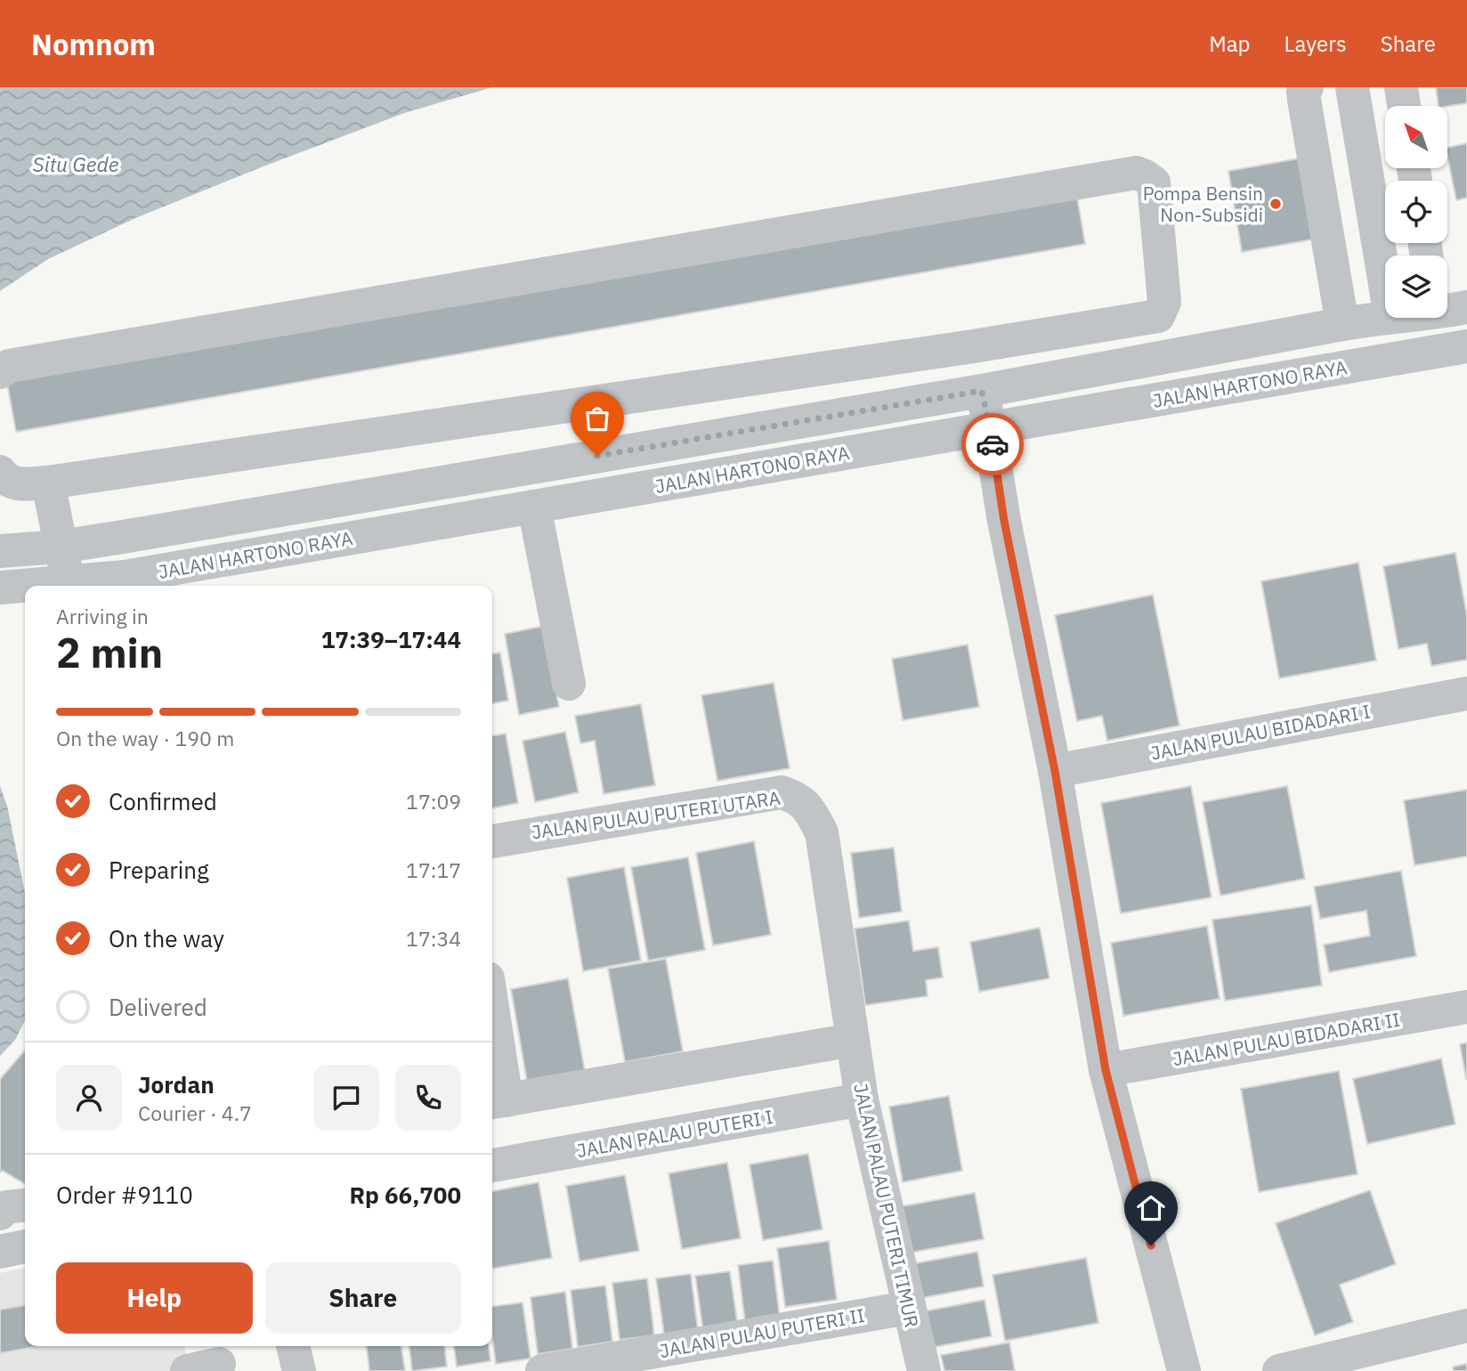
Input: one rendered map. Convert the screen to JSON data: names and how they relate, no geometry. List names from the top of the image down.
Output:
{
  "streets": {
    "street": [
      "JALAN HARTONO RAYA",
      "JALAN PULAU BIDADARI I",
      "JALAN PULAU PUTERI UTARA",
      "JALAN PULAU BIDADARI II",
      "JALAN PALAU PUTERI I",
      "JALAN PALAU PUTERI TIMUR",
      "JALAN PULAU PUTERI II"
    ]
  },
  "crossings": [
    ["JALAN PULAU PUTERI UTARA", "JALAN PALAU PUTERI TIMUR"],
    ["JALAN PALAU PUTERI I", "JALAN PALAU PUTERI TIMUR"],
    ["JALAN PALAU PUTERI TIMUR", "JALAN PULAU PUTERI II"]
  ],
  "water": ["Situ Gede"],
  "places": ["Pompa Bensin Non-Subsidi"],
  "north": "top left",
  "page": {
    "header": "Nomnom",
    "nav": ["Map", "Layers", "Share"],
    "heading": ["2 min", "Arriving in", "17:39–17:44"],
    "panel": [
      "Jordan",
      "Courier · 4.7",
      "Order #9110",
      "Rp 66,700"
    ],
    "bar": "On the way · 190 m",
    "list": [
      ["Confirmed", "17:09"],
      ["Preparing", "17:17"],
      ["On the way", "17:34"],
      "Delivered"
    ],
    "buttons": ["Help", "Share"]
  }
}
